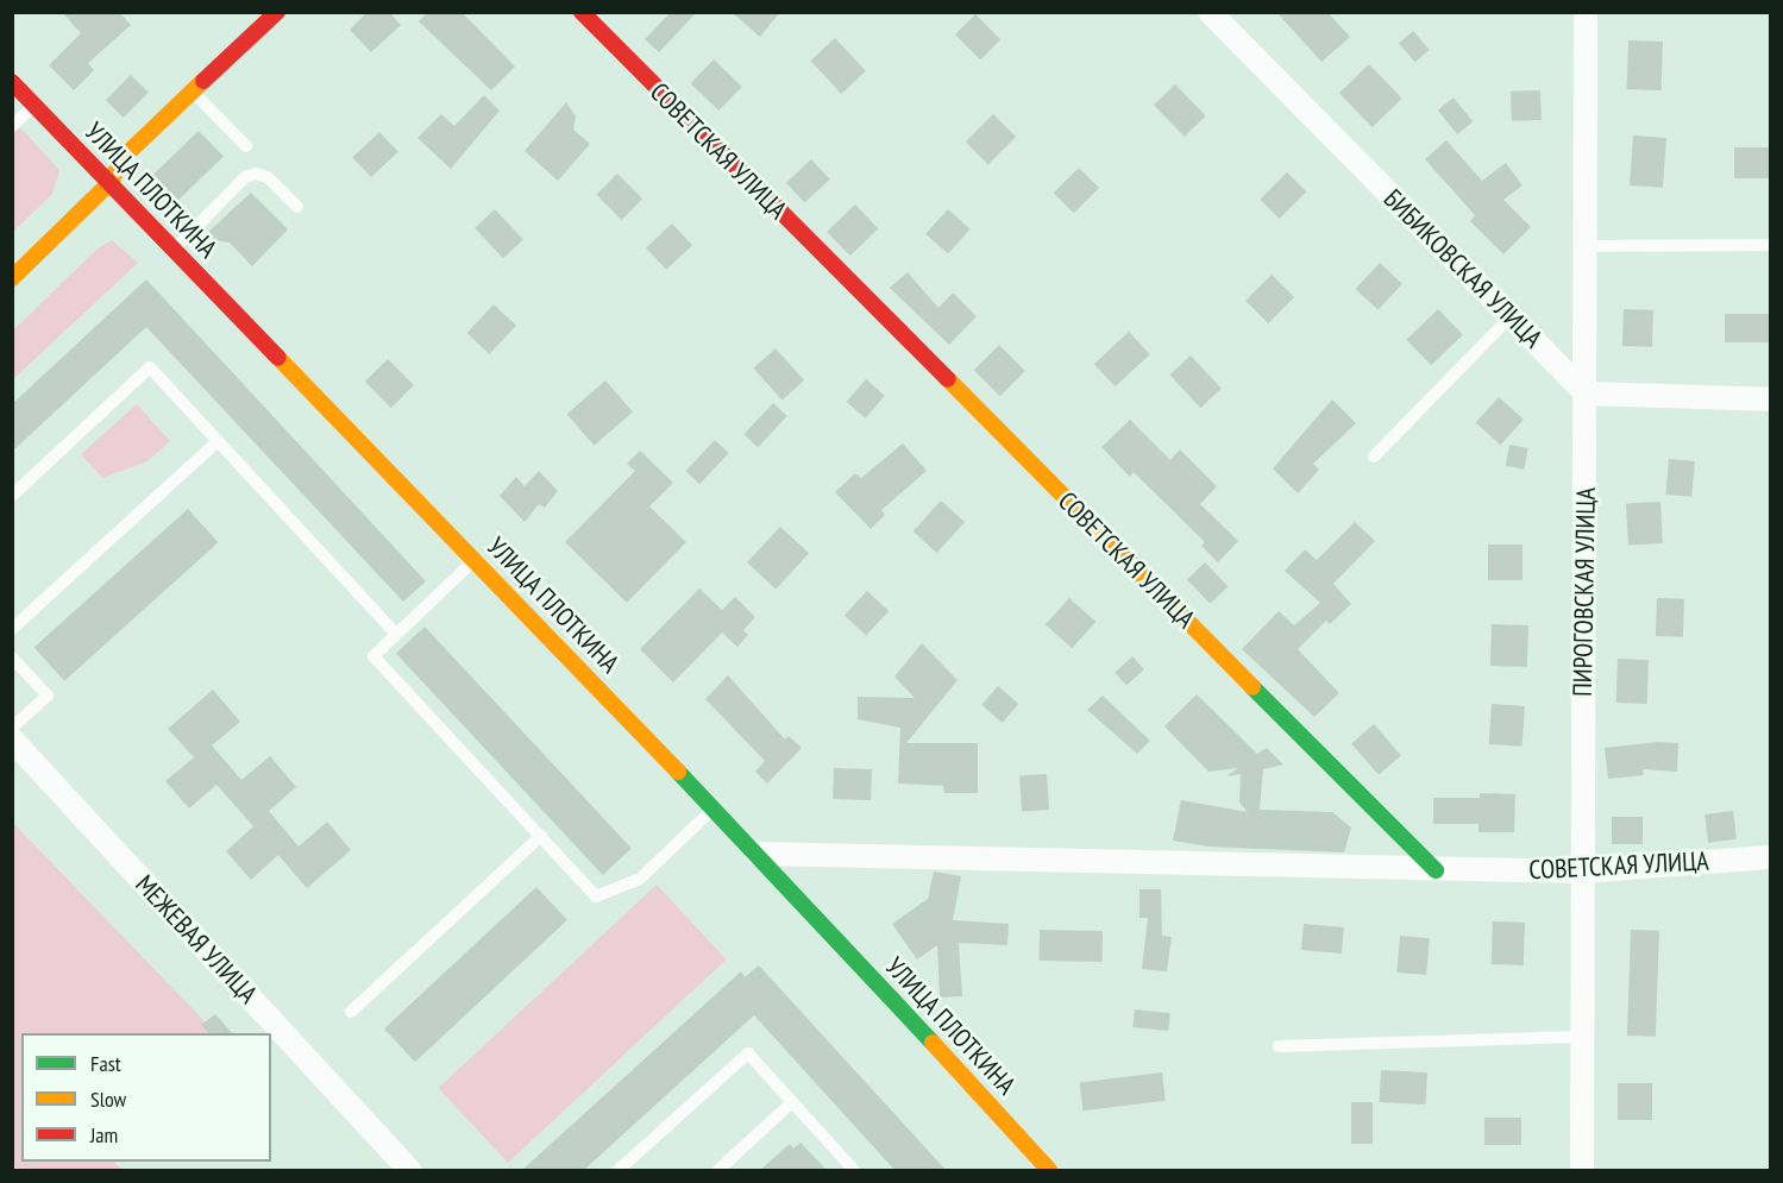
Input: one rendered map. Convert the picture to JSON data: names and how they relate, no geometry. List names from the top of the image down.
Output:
{
  "streets": {
    "street": [
      "СОВЕТСКАЯ УЛИЦА",
      "УЛИЦА ПЛОТКИНА",
      "БИБИКОВСКАЯ УЛИЦА",
      "ПИРОГОВСКАЯ УЛИЦА",
      "МЕЖЕВАЯ УЛИЦА"
    ]
  },
  "crossings": [
    ["СОВЕТСКАЯ УЛИЦА", "ПИРОГОВСКАЯ УЛИЦА"],
    ["БИБИКОВСКАЯ УЛИЦА", "ПИРОГОВСКАЯ УЛИЦА"]
  ],
  "legend": ["Fast", "Slow", "Jam"]
}
